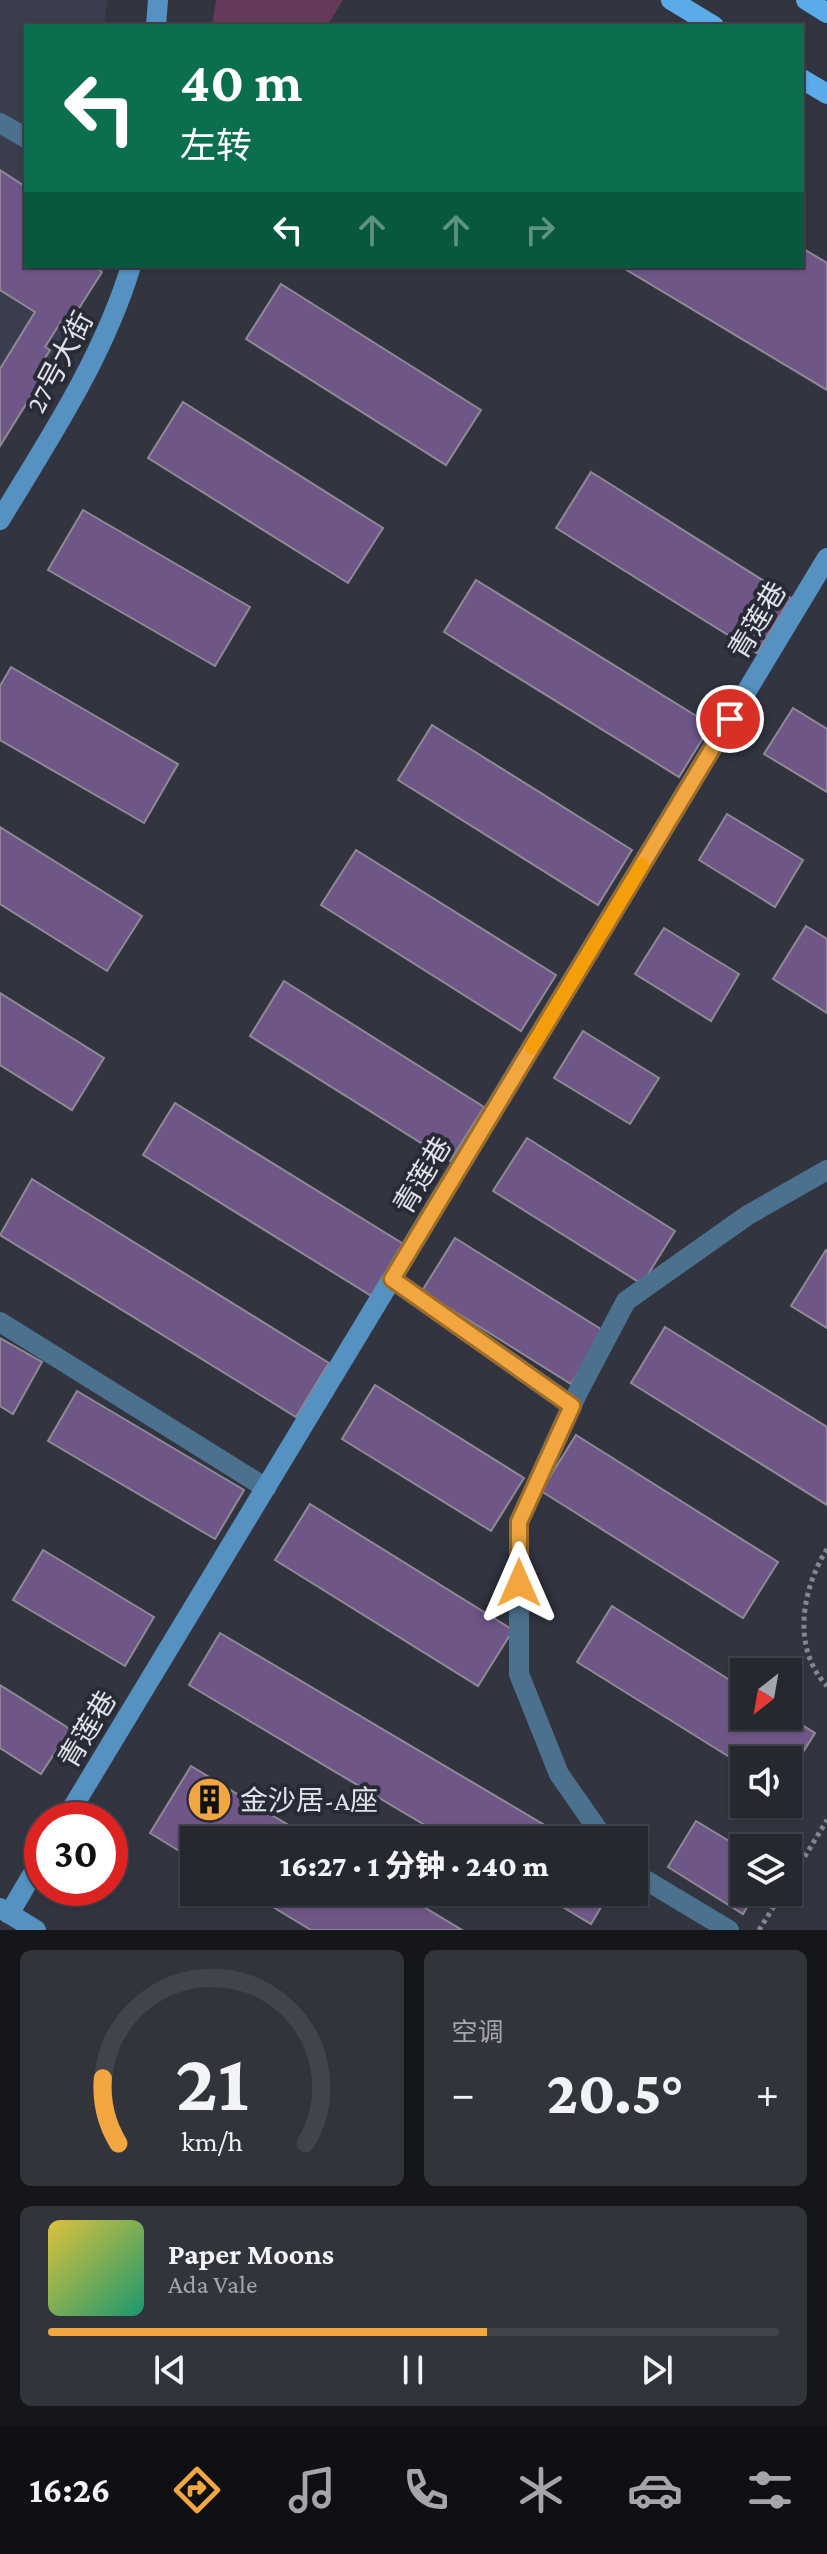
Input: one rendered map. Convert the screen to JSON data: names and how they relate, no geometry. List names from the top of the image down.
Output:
{
  "streets": {
    "street": ["27号大街", "青莲巷"]
  },
  "places": {
    "building": ["金沙居-A座"]
  },
  "north": "bottom left",
  "page": {
    "turn": ["40 m", "左转"],
    "limit": "30",
    "trip": "16:27 · 1 分钟 · 240 m",
    "tile": "空调",
    "heat": ["−", "20.5°", "+"],
    "song": ["Paper Moons", "Ada Vale"],
    "tabs": "16:26",
    "gauge": ["21", "km/h"]
  }
}
